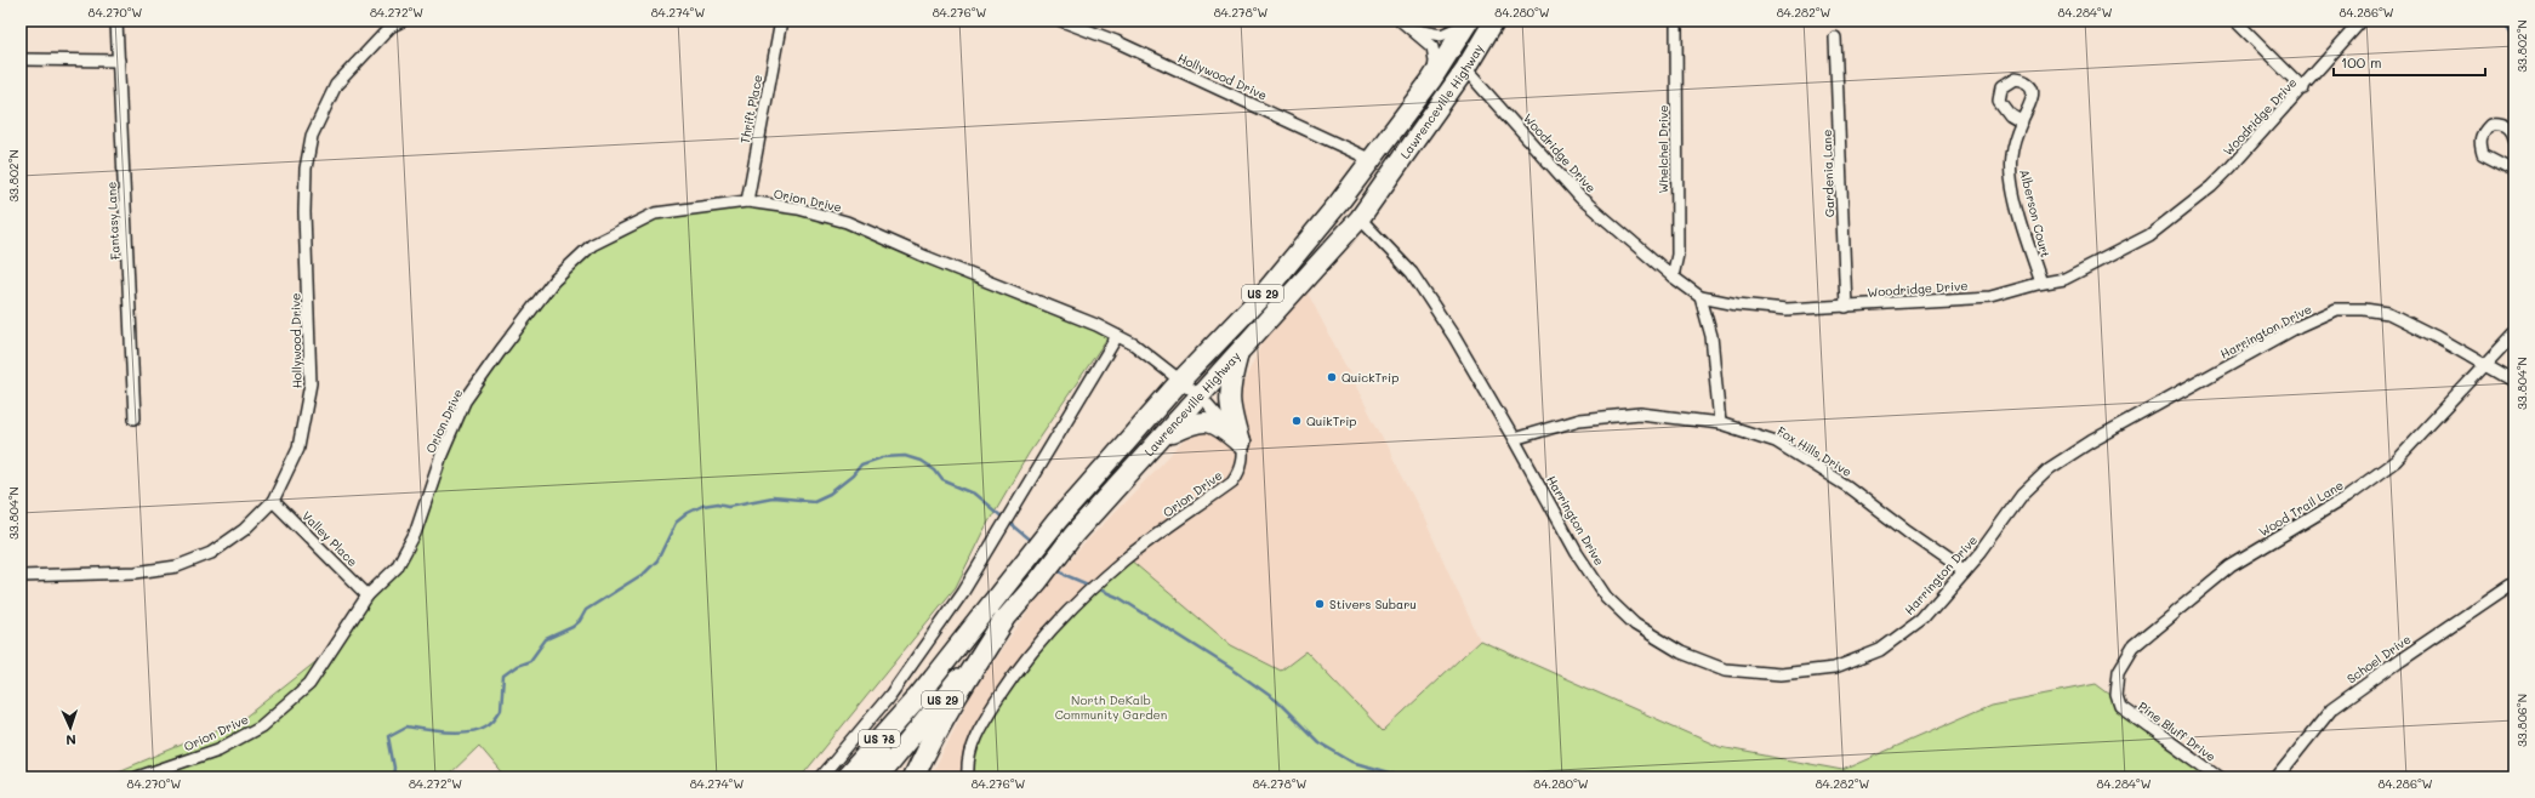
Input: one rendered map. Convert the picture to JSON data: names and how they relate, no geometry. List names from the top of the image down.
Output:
{
  "streets": {
    "highway": ["Lawrenceville Highway", "US 29", "US 78"],
    "street": [
      "Hollywood Drive",
      "Thrift Place",
      "Woodridge Drive",
      "Whelchel Drive",
      "Gardenia Lane",
      "Orion Drive",
      "Alberson Court",
      "Fantasy Lane",
      "Harrington Drive",
      "Fox Hills Drive",
      "Wood Trail Lane",
      "Valley Place",
      "Schoel Drive",
      "Pine Bluff Drive"
    ]
  },
  "crossings": [
    ["Hollywood Drive", "Lawrenceville Highway"],
    ["Hollywood Drive", "Valley Place"],
    ["Lawrenceville Highway", "Woodridge Drive"],
    ["Lawrenceville Highway", "Orion Drive"],
    ["Lawrenceville Highway", "Harrington Drive"],
    ["Lawrenceville Highway", "US 78"],
    ["Thrift Place", "Orion Drive"],
    ["Woodridge Drive", "Whelchel Drive"],
    ["Woodridge Drive", "Gardenia Lane"],
    ["Woodridge Drive", "Alberson Court"],
    ["Orion Drive", "Valley Place"],
    ["Harrington Drive", "Fox Hills Drive"],
    ["Harrington Drive", "Wood Trail Lane"],
    ["Wood Trail Lane", "Pine Bluff Drive"]
  ],
  "parks": ["North DeKalb Community Garden"],
  "places": ["QuickTrip", "QuikTrip", "Stivers Subaru"],
  "scale_bar": "100 m",
  "north": "bottom",
  "coordinates": [
    "84.270°W",
    "84.272°W",
    "84.274°W",
    "84.276°W",
    "84.278°W",
    "84.280°W",
    "84.282°W",
    "84.284°W",
    "84.286°W",
    "33.802°N",
    "33.804°N",
    "33.806°N"
  ]
}
